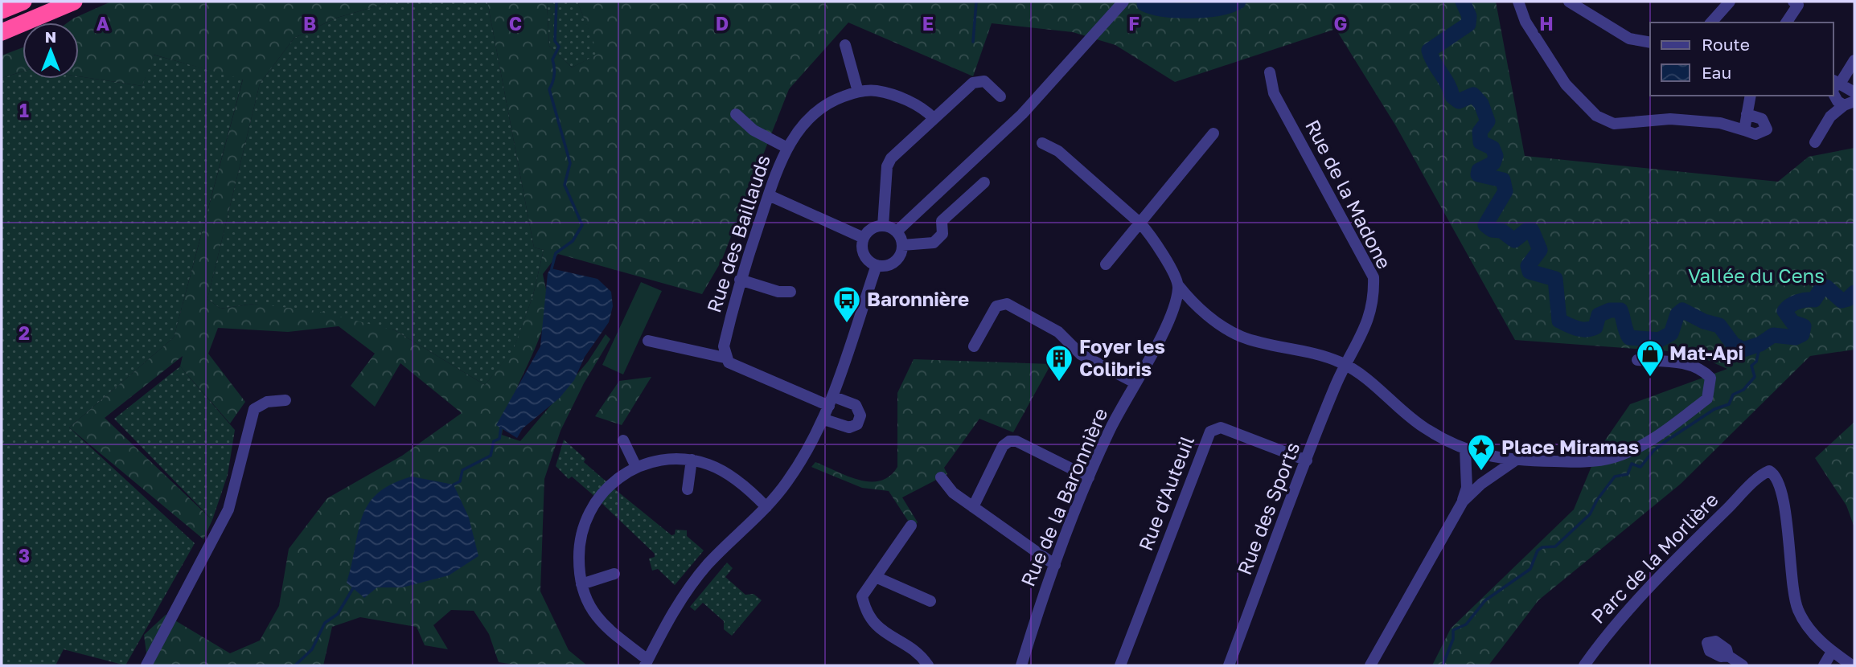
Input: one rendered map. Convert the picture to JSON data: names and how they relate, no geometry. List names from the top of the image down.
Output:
{
  "streets": {
    "street": [
      "Rue de la Madone",
      "Rue des Baillauds",
      "Rue d'Auteuil",
      "Rue de la Baronnière",
      "Rue des Sports",
      "Parc de la Morlière"
    ]
  },
  "crossings": [
    ["Rue de la Madone", "Rue des Sports"],
    ["Rue d'Auteuil", "Rue des Sports"]
  ],
  "parks": ["Vallée du Cens"],
  "places": {
    "bus stop": ["Baronnière"],
    "shop": ["Mat-Api"],
    "building": ["Foyer les Colibris"],
    "place": ["Place Miramas"]
  },
  "legend": ["Route", "Eau"],
  "north": "top",
  "grid": {
    "columns": [
      "A",
      "B",
      "C",
      "D",
      "E",
      "F",
      "G",
      "H"
    ],
    "rows": ["1", "2", "3"]
  }
}
